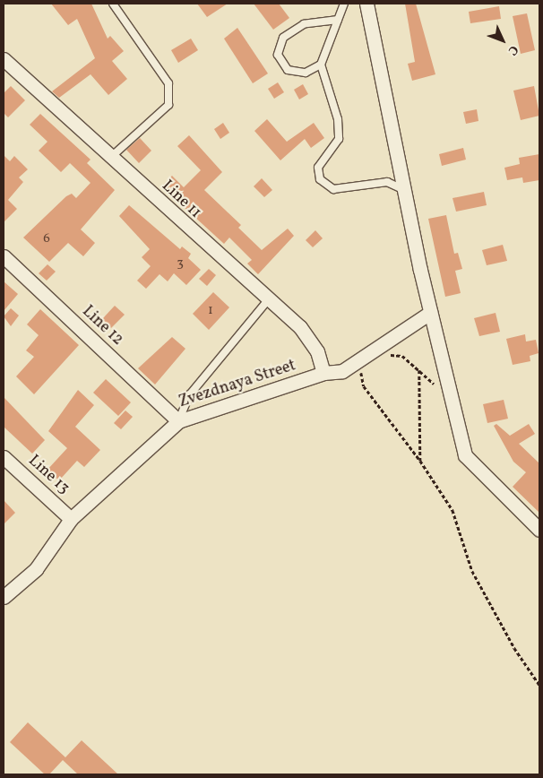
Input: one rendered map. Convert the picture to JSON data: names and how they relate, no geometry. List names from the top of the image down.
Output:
{
  "streets": {
    "street": [
      "Line 11",
      "Line 12",
      "Zvezdnaya Street",
      "Line 13"
    ]
  },
  "crossings": [
    ["Line 11", "Zvezdnaya Street"],
    ["Line 12", "Zvezdnaya Street"],
    ["Zvezdnaya Street", "Line 13"]
  ],
  "house_numbers": ["6", "3", "1"],
  "north": "bottom right"
}
